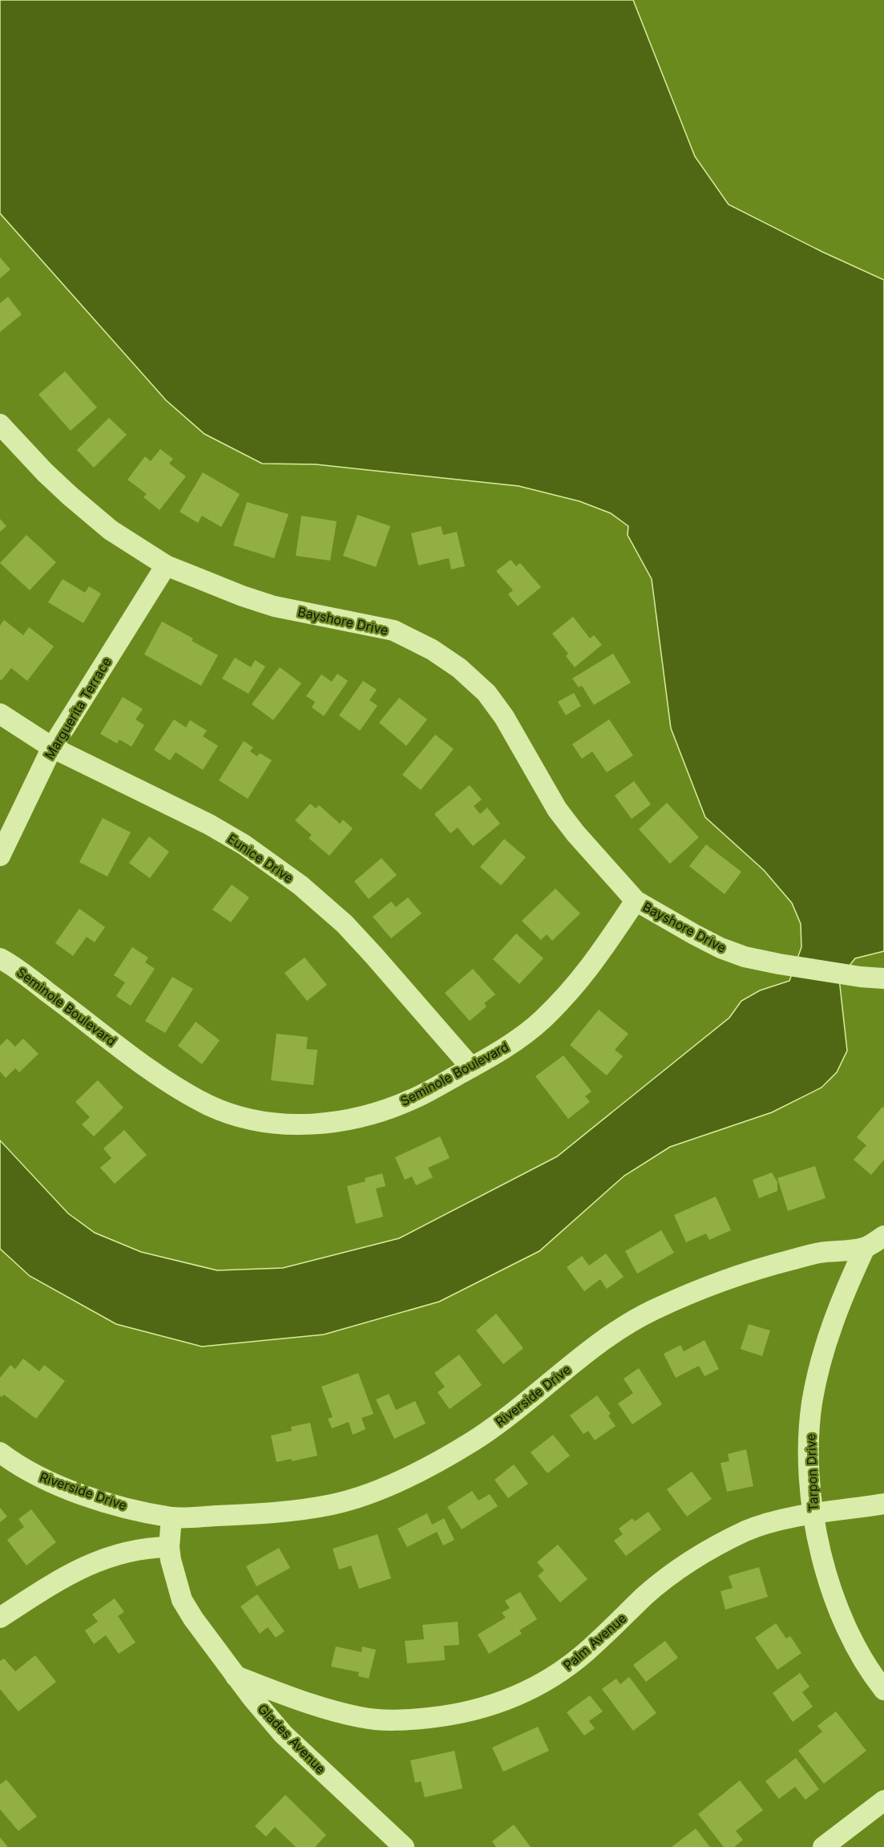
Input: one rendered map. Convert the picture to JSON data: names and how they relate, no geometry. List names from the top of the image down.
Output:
{
  "streets": {
    "street": [
      "Bayshore Drive",
      "Marguerita Terrace",
      "Eunice Drive",
      "Seminole Boulevard",
      "Riverside Drive",
      "Tarpon Drive",
      "Palm Avenue",
      "Glades Avenue"
    ]
  },
  "crossings": [
    ["Bayshore Drive", "Marguerita Terrace"],
    ["Bayshore Drive", "Seminole Boulevard"],
    ["Marguerita Terrace", "Eunice Drive"],
    ["Eunice Drive", "Seminole Boulevard"],
    ["Riverside Drive", "Tarpon Drive"],
    ["Tarpon Drive", "Palm Avenue"],
    ["Palm Avenue", "Glades Avenue"]
  ]
}
